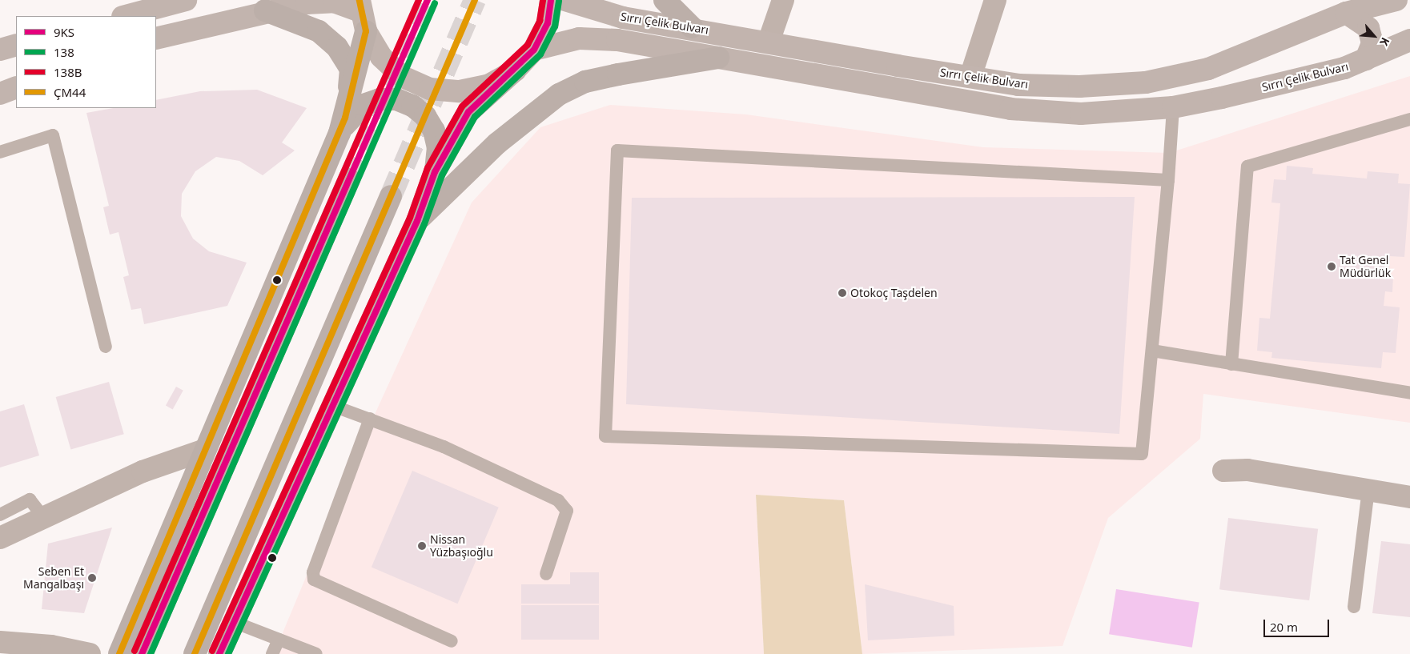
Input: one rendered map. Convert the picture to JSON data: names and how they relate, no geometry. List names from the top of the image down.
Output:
{
  "streets": {
    "main road": ["Sırrı Çelik Bulvarı"]
  },
  "places": [
    "Tat Genel Müdürlük",
    "Otokoç Taşdelen",
    "Nissan Yüzbaşıoğlu",
    "Seben Et Mangalbaşı"
  ],
  "lines": [
    "transit line 9KS",
    "transit line 138B",
    "transit line ÇM44",
    "transit line 138"
  ],
  "legend": [
    "9KS",
    "138",
    "138B",
    "ÇM44"
  ],
  "scale_bar": "20 m",
  "north": "bottom right"
}
